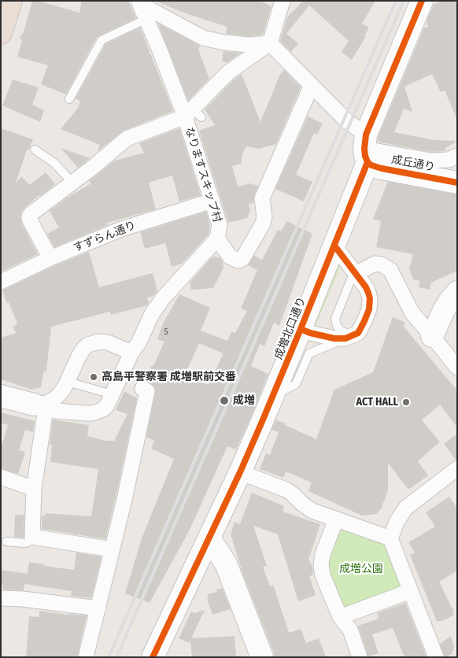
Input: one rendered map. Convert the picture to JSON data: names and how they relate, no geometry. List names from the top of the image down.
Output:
{
  "streets": {
    "street": [
      "成丘通り",
      "なりますスキップ村",
      "すずらん通り",
      "成増北口通り"
    ]
  },
  "crossings": [
    ["成丘通り", "成増北口通り"],
    ["なりますスキップ村", "すずらん通り"]
  ],
  "parks": ["成増公園"],
  "places": ["高島平警察署 成増駅前交番", "成増", "ACT HALL"],
  "house_numbers": ["5"]
}
